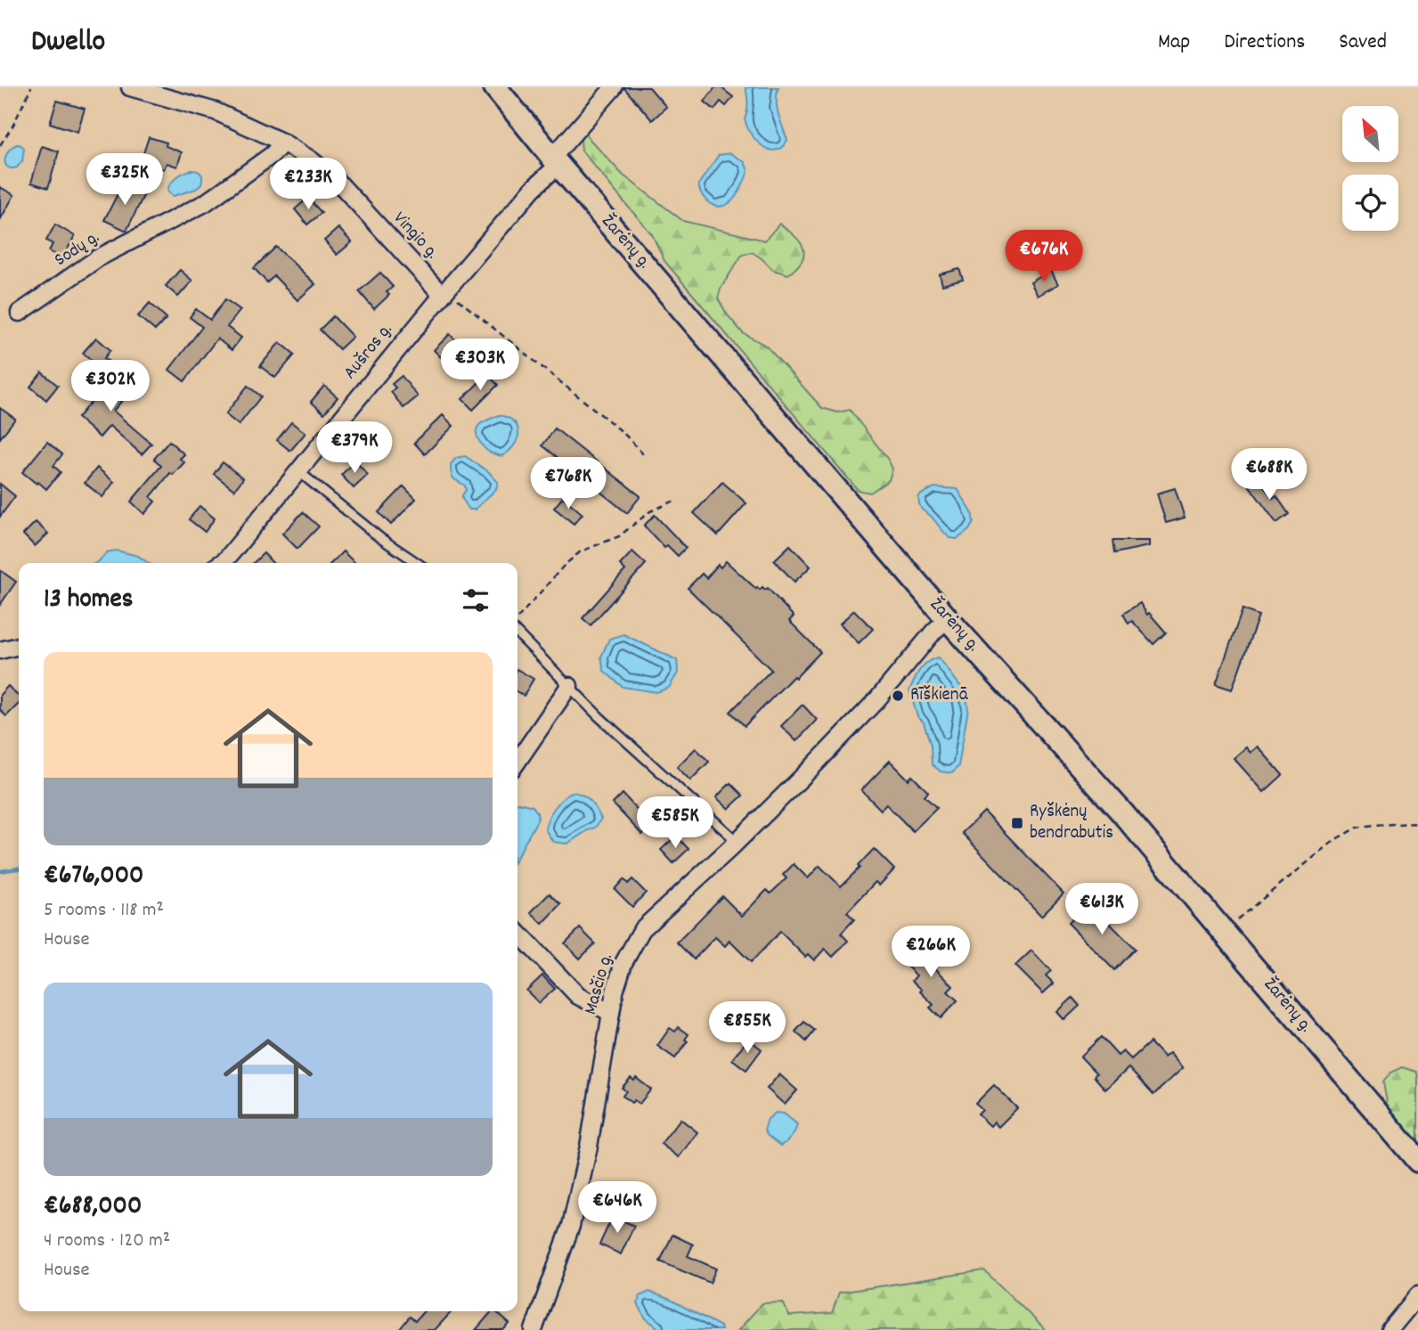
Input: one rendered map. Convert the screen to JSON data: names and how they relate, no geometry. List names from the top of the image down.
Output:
{
  "streets": {
    "main road": ["Žarėnų g."],
    "street": [
      "Vingio g.",
      "Sodų g.",
      "Aušros g.",
      "Masčio g."
    ]
  },
  "crossings": [
    ["Vingio g.", "Sodų g."],
    ["Vingio g.", "Aušros g."],
    ["Žarėnų g.", "Aušros g."],
    ["Žarėnų g.", "Masčio g."]
  ],
  "places": {
    "other": ["Rīškienā"],
    "transit": ["Ryškėnų bendrabutis"]
  },
  "north": "top left",
  "page": {
    "header": "Dwello",
    "nav": ["Map", "Directions", "Saved"],
    "price": [
      "€325K",
      "€233K",
      "€676K",
      "€303K",
      "€302K",
      "€379K",
      "€688K",
      "€768K",
      "€585K",
      "€613K",
      "€266K",
      "€855K",
      "€646K"
    ],
    "heading": "13 homes",
    "list": [
      {
        "name": "€676,000",
        "note": "5 rooms · 118 m² · House"
      },
      {
        "name": "€688,000",
        "note": "4 rooms · 120 m² · House"
      }
    ]
  }
}
